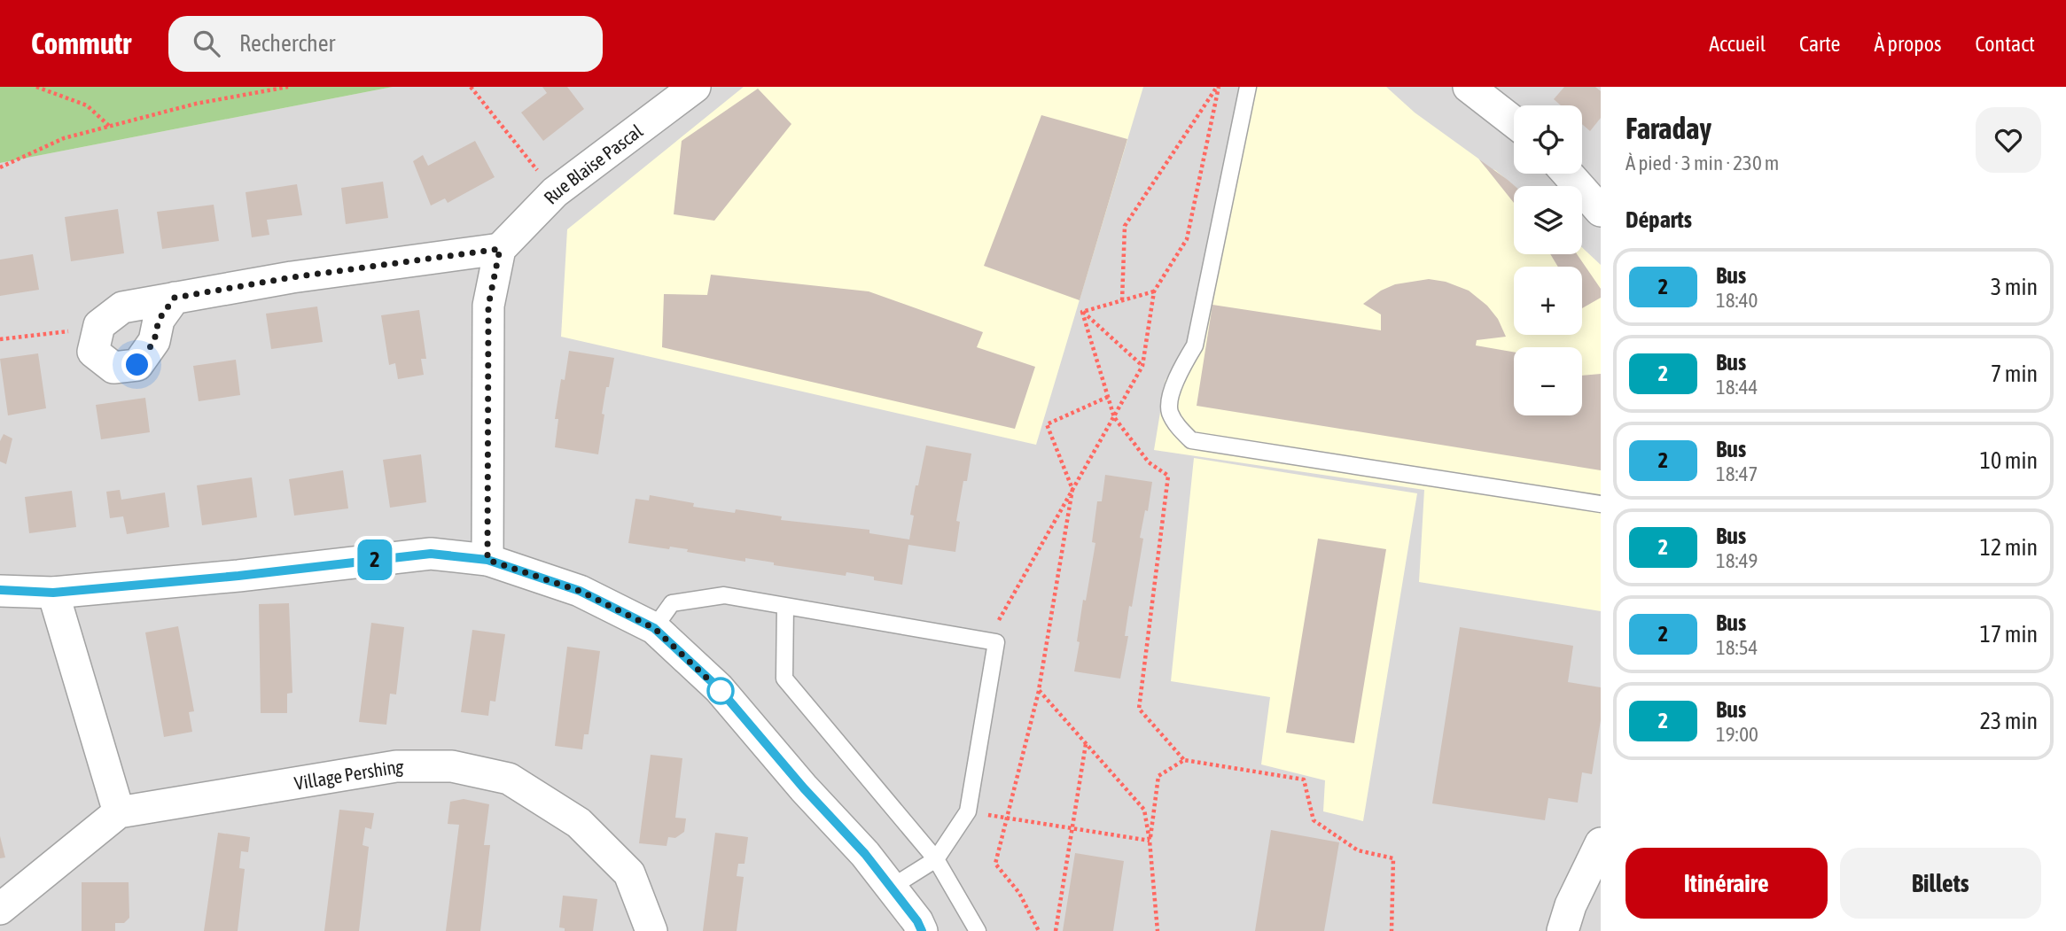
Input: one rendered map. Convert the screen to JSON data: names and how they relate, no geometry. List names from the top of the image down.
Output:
{
  "streets": {
    "street": ["Rue Blaise Pascal", "Village Pershing"]
  },
  "lines": ["bus line 2"],
  "page": {
    "header": "Commutr",
    "search": "Rechercher",
    "nav": [
      "Accueil",
      "Carte",
      "À propos",
      "Contact"
    ],
    "on_map": "2",
    "heading": [
      ["Faraday", "À pied · 3 min · 230 m"],
      "Départs"
    ],
    "map_buttons": ["+", "−"],
    "list": [
      {
        "mark": "2",
        "name": "Bus",
        "note": "18:40",
        "value": "3 min"
      },
      {
        "mark": "2",
        "name": "Bus",
        "note": "18:44",
        "value": "7 min"
      },
      {
        "mark": "2",
        "name": "Bus",
        "note": "18:47",
        "value": "10 min"
      },
      {
        "mark": "2",
        "name": "Bus",
        "note": "18:49",
        "value": "12 min"
      },
      {
        "mark": "2",
        "name": "Bus",
        "note": "18:54",
        "value": "17 min"
      },
      {
        "mark": "2",
        "name": "Bus",
        "note": "19:00",
        "value": "23 min"
      }
    ],
    "buttons": ["Itinéraire", "Billets"]
  }
}
